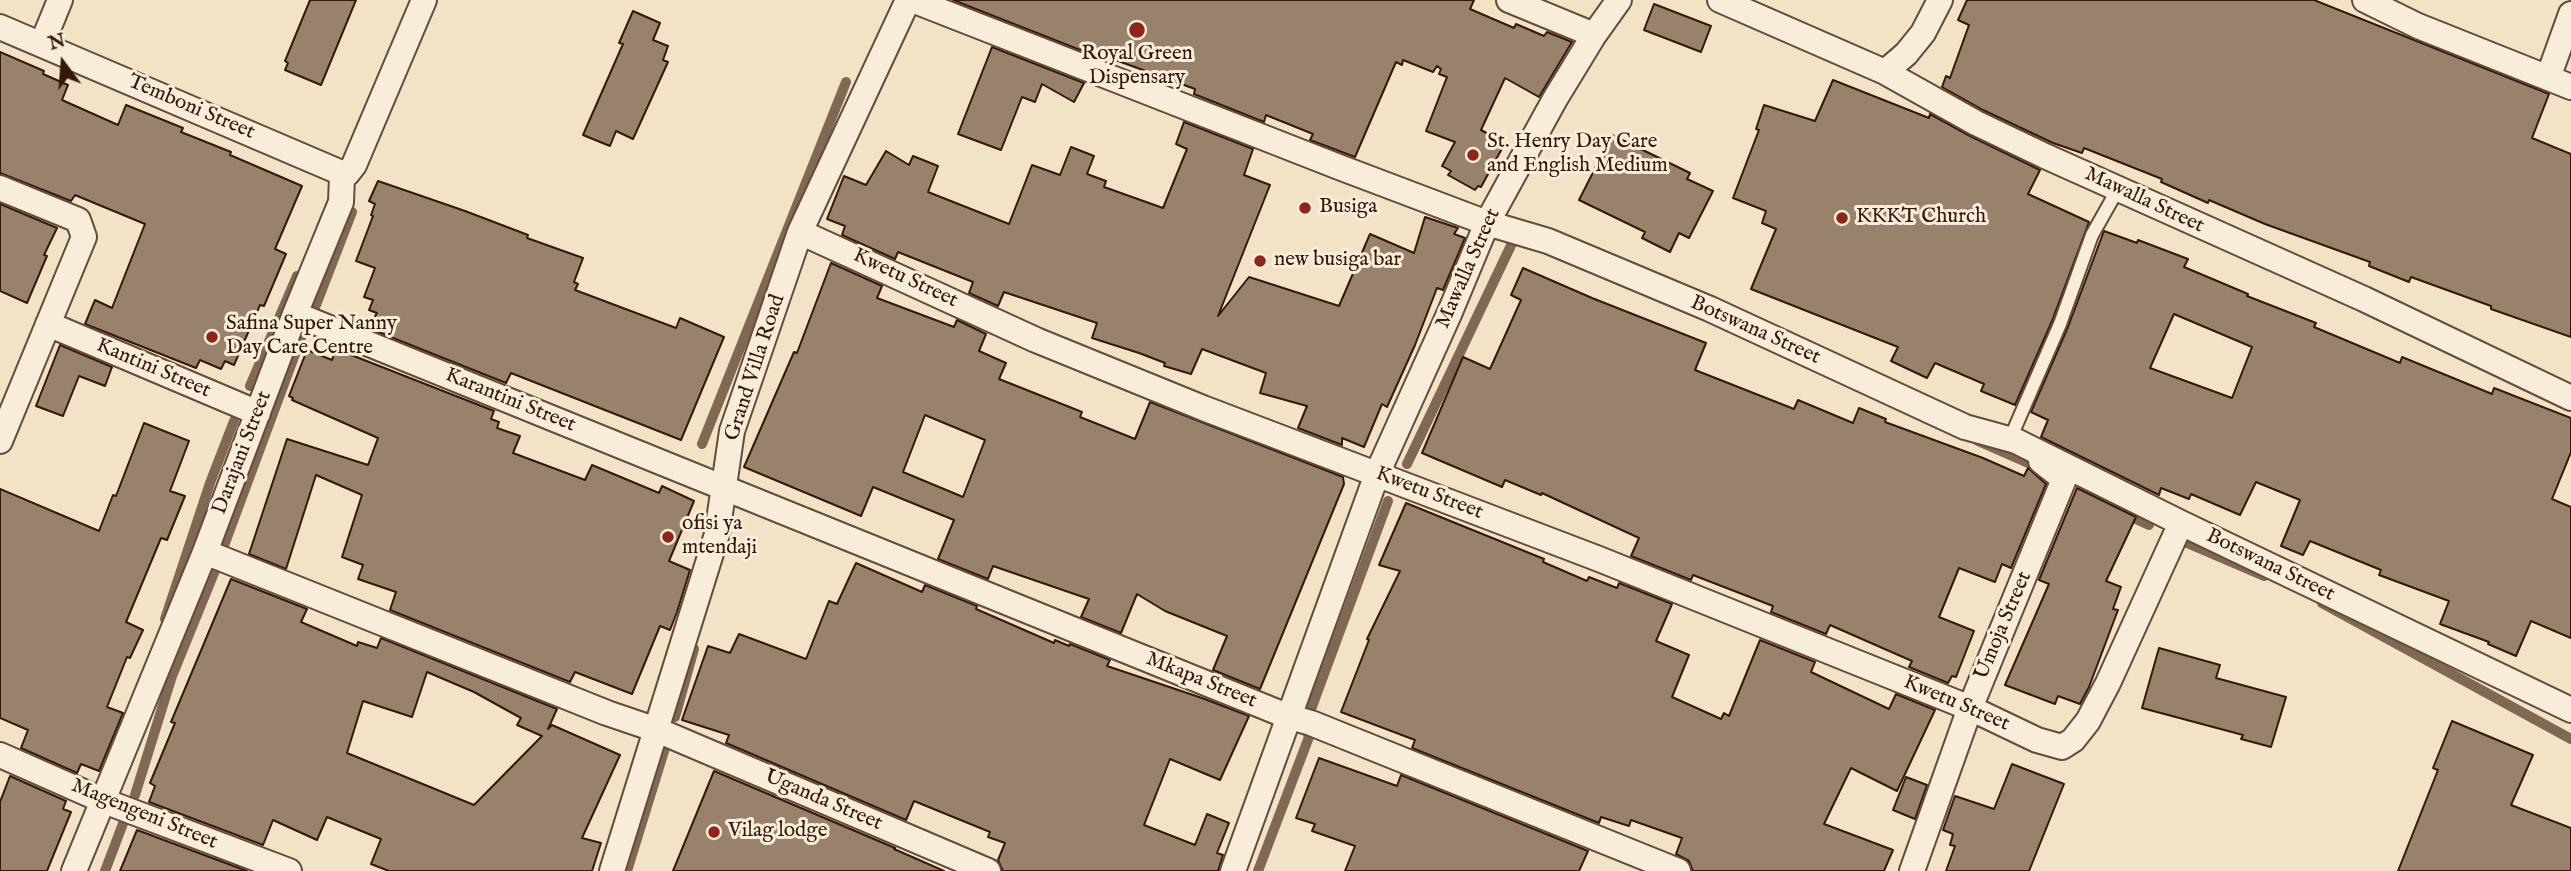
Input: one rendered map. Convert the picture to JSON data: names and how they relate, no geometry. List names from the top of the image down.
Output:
{
  "streets": {
    "street": [
      "Temboni Street",
      "Mawalla Street",
      "Kwetu Street",
      "Botswana Street",
      "Grand Villa Road",
      "Kantini Street",
      "Karantini Street",
      "Darajani Street",
      "Umoja Street",
      "Mkapa Street",
      "Uganda Street",
      "Magengeni Street"
    ]
  },
  "crossings": [
    ["Temboni Street", "Darajani Street"],
    ["Mawalla Street", "Kwetu Street"],
    ["Mawalla Street", "Botswana Street"],
    ["Mawalla Street", "Mkapa Street"],
    ["Kwetu Street", "Botswana Street"],
    ["Kwetu Street", "Grand Villa Road"],
    ["Kwetu Street", "Umoja Street"],
    ["Botswana Street", "Umoja Street"],
    ["Grand Villa Road", "Karantini Street"],
    ["Grand Villa Road", "Mkapa Street"],
    ["Grand Villa Road", "Uganda Street"],
    ["Kantini Street", "Darajani Street"],
    ["Karantini Street", "Darajani Street"],
    ["Karantini Street", "Mkapa Street"],
    ["Darajani Street", "Uganda Street"],
    ["Darajani Street", "Magengeni Street"]
  ],
  "places": [
    "Royal Green Dispensary",
    "St. Henry Day Care and English Medium",
    "Busiga",
    "KKKT Church",
    "new busiga bar",
    "Safina Super Nanny Day Care Centre",
    "ofisi ya mtendaji",
    "Vilag lodge"
  ],
  "north": "top"
}
